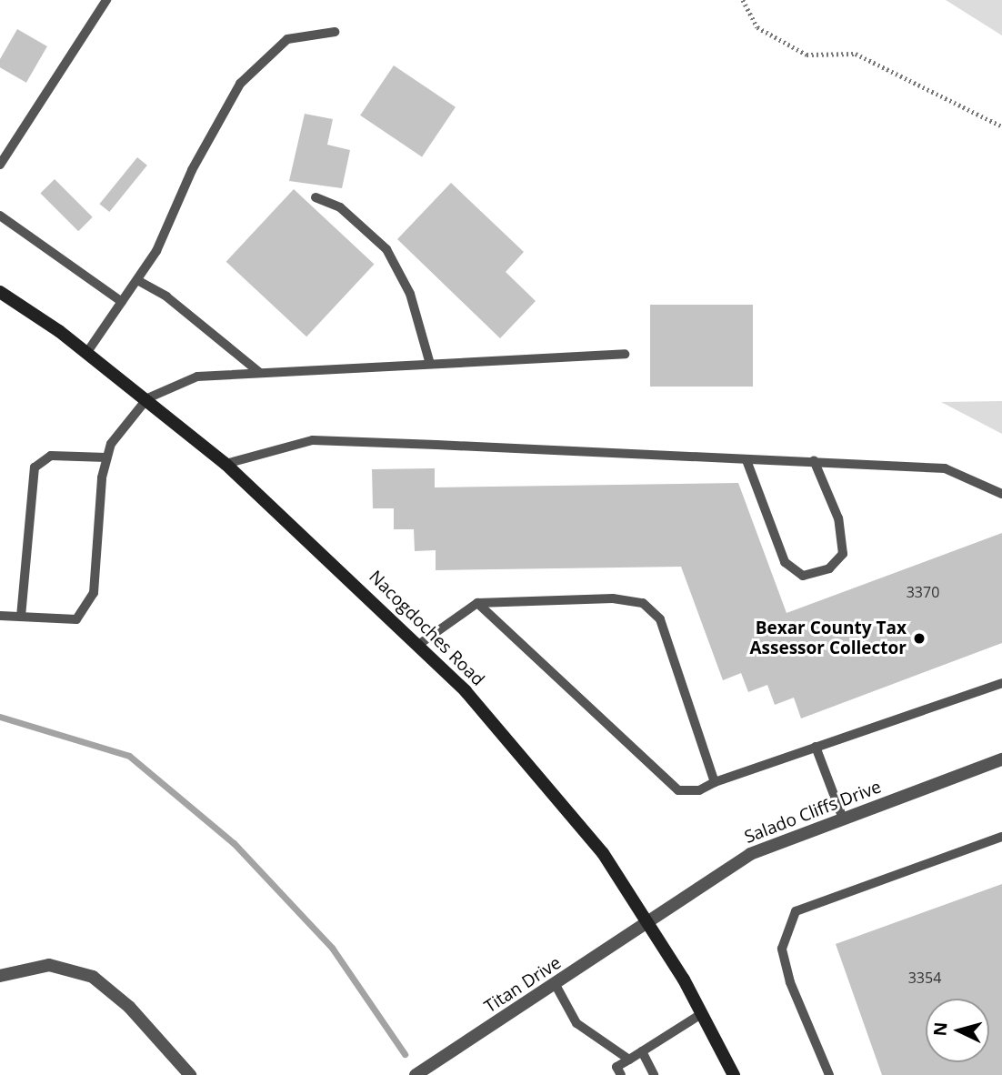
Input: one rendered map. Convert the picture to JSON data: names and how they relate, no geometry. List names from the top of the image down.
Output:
{
  "streets": {
    "main road": ["Nacogdoches Road"],
    "street": ["Salado Cliffs Drive", "Titan Drive"]
  },
  "crossings": [
    ["Nacogdoches Road", "Salado Cliffs Drive"],
    ["Nacogdoches Road", "Titan Drive"],
    ["Salado Cliffs Drive", "Titan Drive"]
  ],
  "places": ["Bexar County Tax Assessor Collector"],
  "house_numbers": ["3370", "3354"],
  "north": "left"
}
